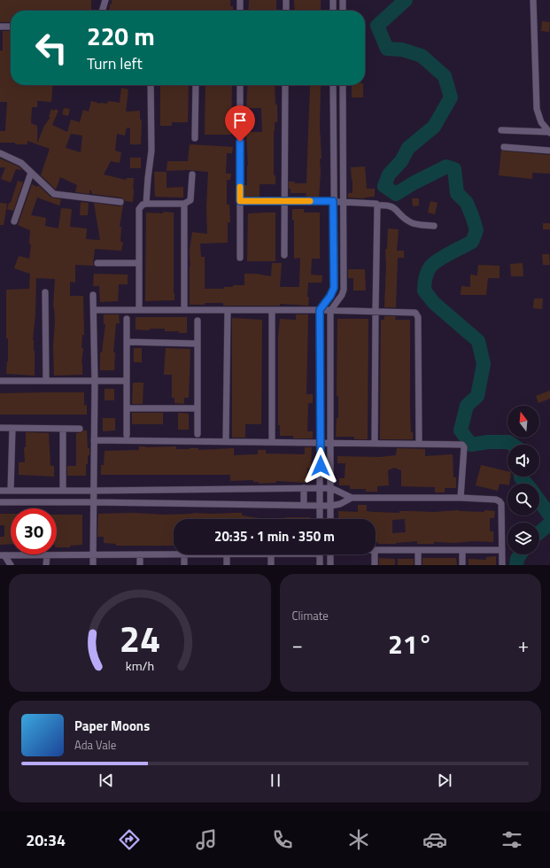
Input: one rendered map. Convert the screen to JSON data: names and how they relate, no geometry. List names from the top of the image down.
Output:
{
  "north": "top",
  "page": {
    "turn": ["220 m", "Turn left"],
    "limit": "30",
    "trip": "20:35 · 1 min · 350 m",
    "tile": "Climate",
    "heat": ["−", "21°", "+"],
    "song": ["Paper Moons", "Ada Vale"],
    "tabs": "20:34",
    "gauge": ["24", "km/h"]
  }
}
